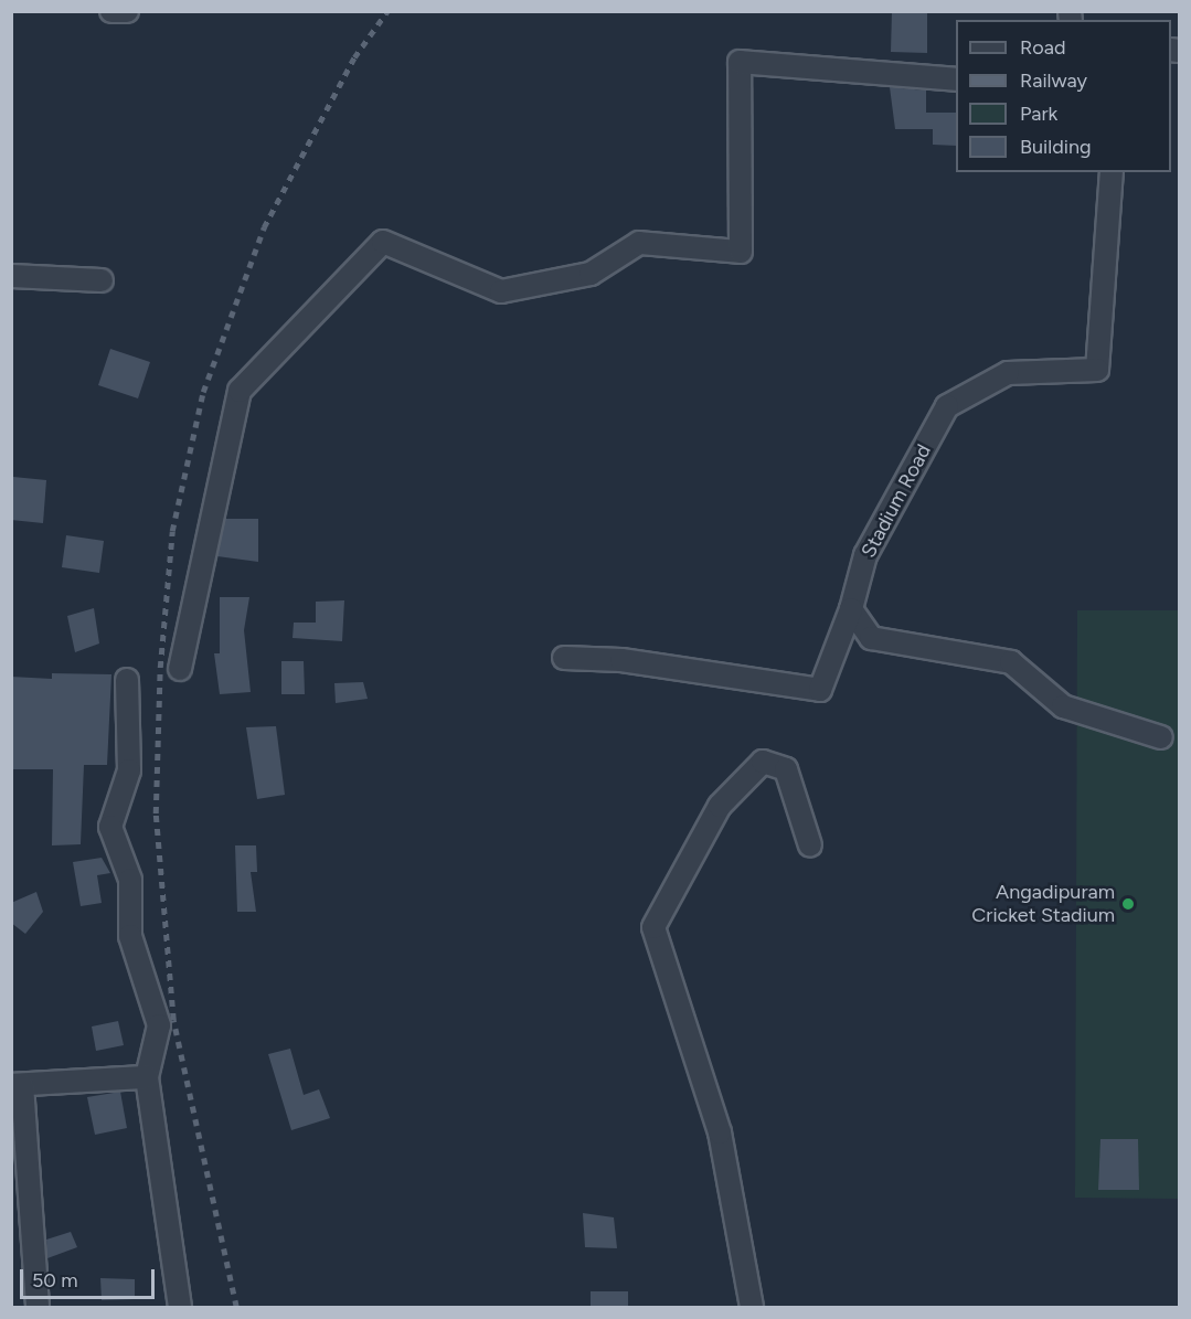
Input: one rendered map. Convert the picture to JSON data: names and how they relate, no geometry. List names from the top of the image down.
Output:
{
  "streets": {
    "street": ["Stadium Road"]
  },
  "places": ["Angadipuram Cricket Stadium"],
  "legend": [
    "Road",
    "Railway",
    "Park",
    "Building"
  ],
  "scale_bar": "50 m"
}
